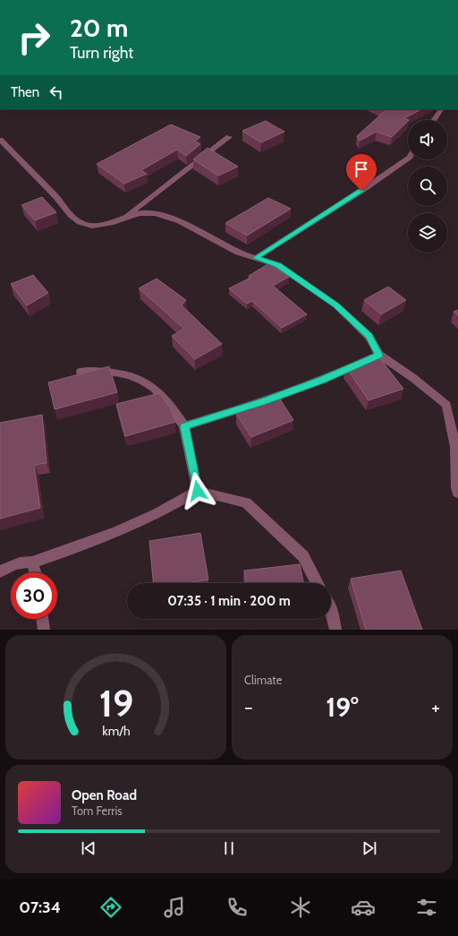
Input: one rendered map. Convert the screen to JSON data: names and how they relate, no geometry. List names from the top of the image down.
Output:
{
  "page": {
    "turn": ["20 m", "Turn right"],
    "then": "Then",
    "limit": "30",
    "trip": "07:35 · 1 min · 200 m",
    "tile": "Climate",
    "heat": ["−", "19°", "+"],
    "song": ["Open Road", "Tom Ferris"],
    "tabs": "07:34",
    "gauge": ["19", "km/h"]
  }
}
